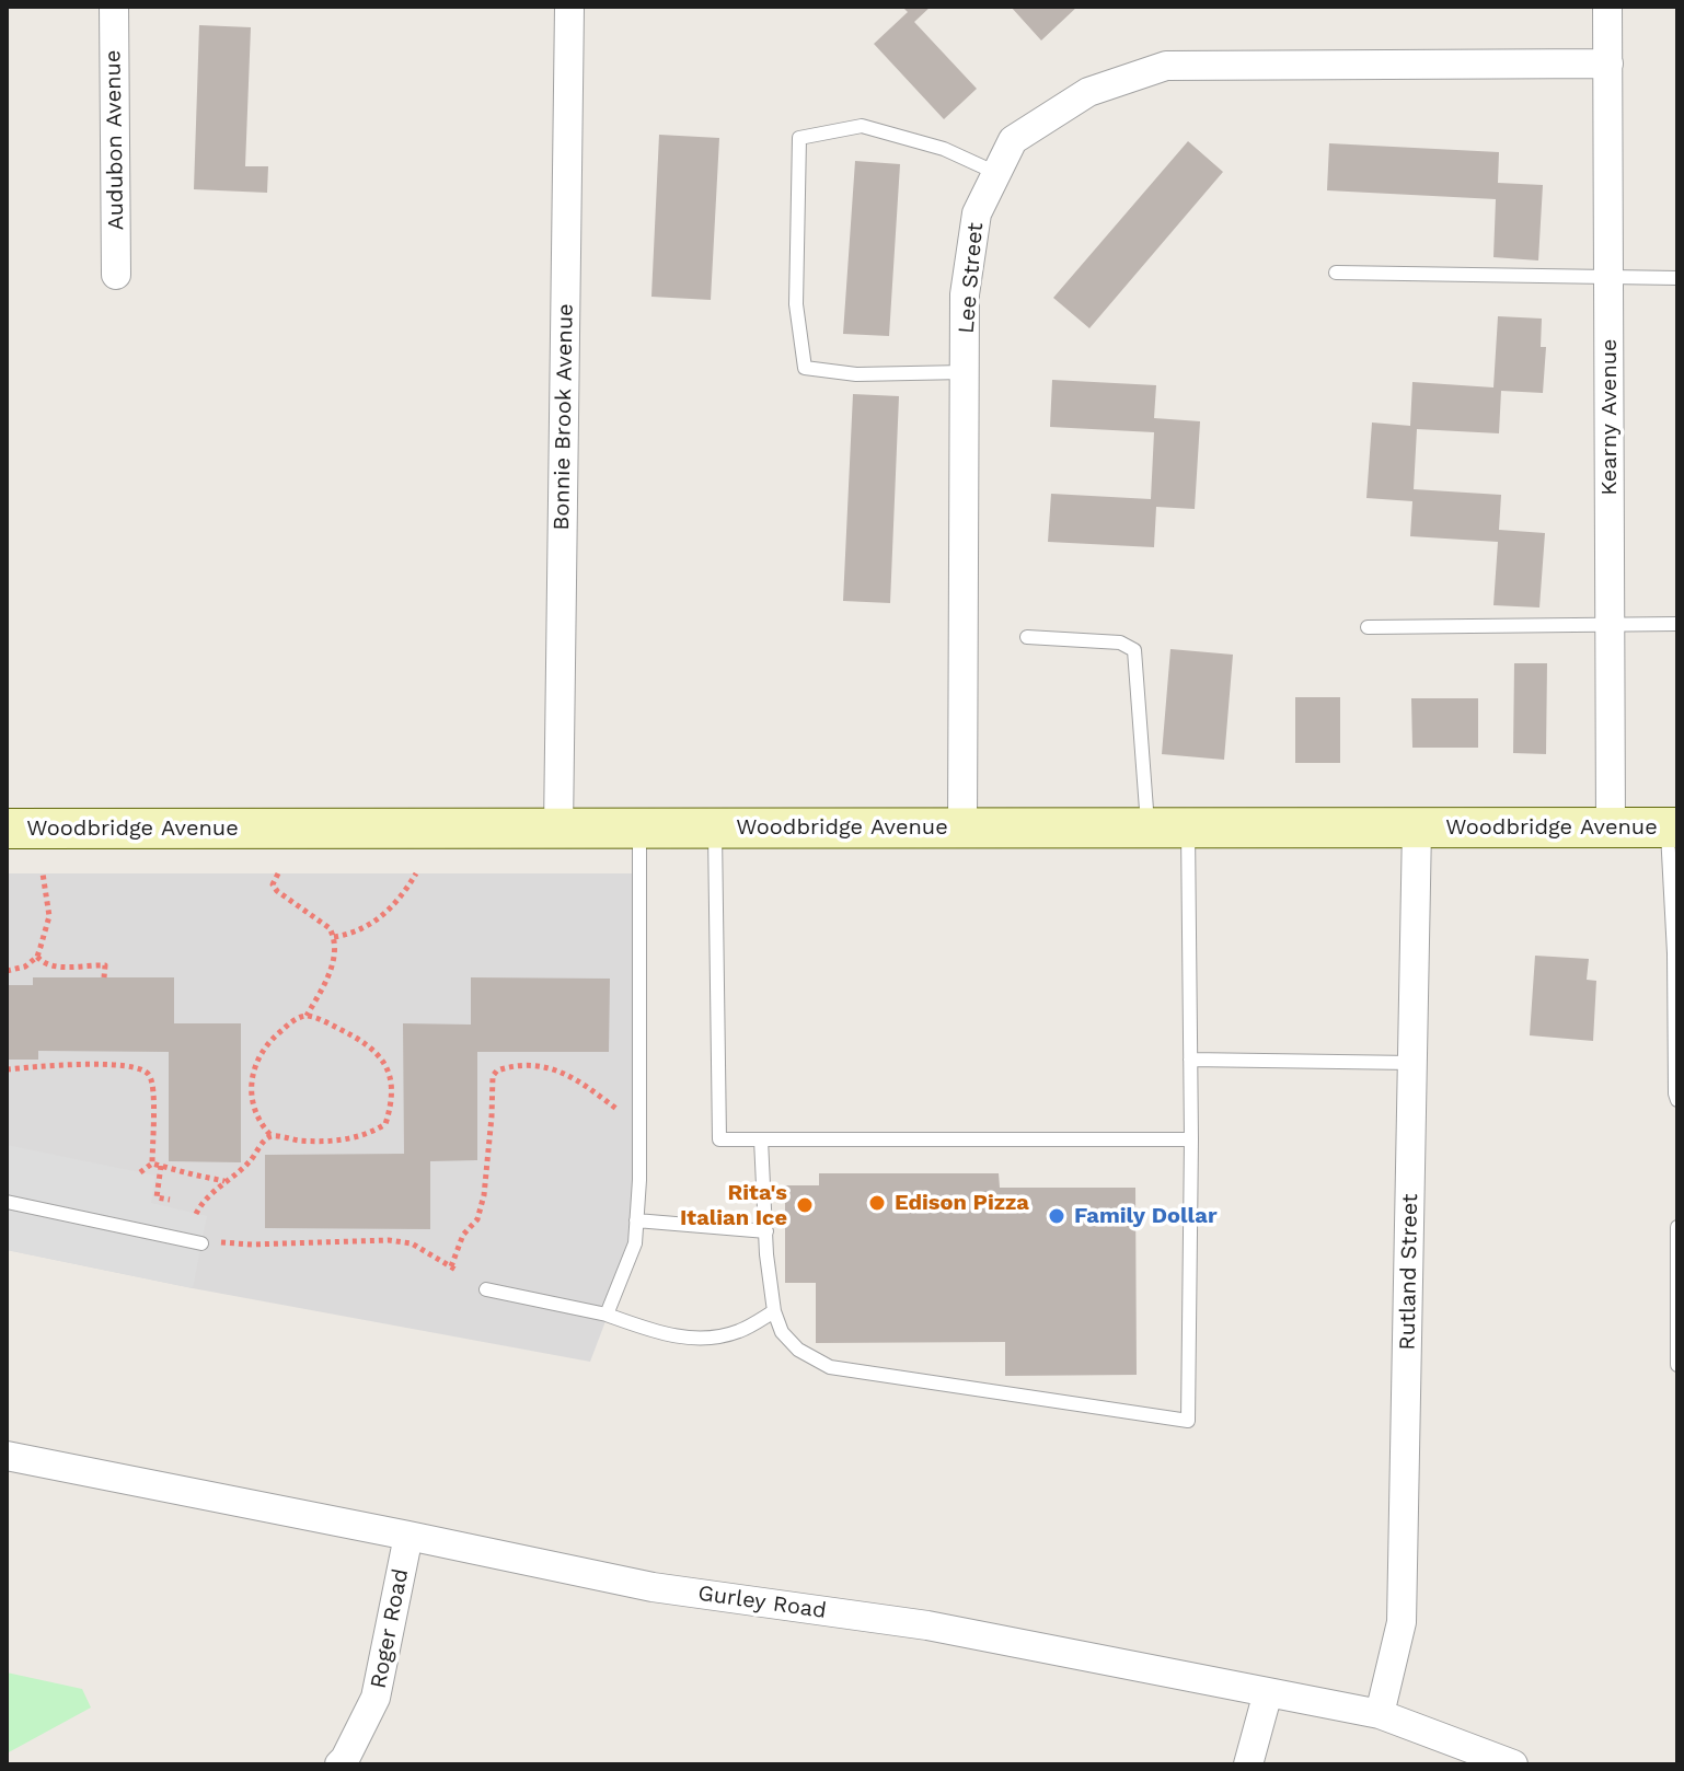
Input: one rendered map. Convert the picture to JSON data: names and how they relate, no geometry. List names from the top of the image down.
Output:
{
  "streets": {
    "main road": ["Woodbridge Avenue"],
    "street": [
      "Audubon Avenue",
      "Lee Street",
      "Bonnie Brook Avenue",
      "Kearny Avenue",
      "Rutland Street",
      "Gurley Road",
      "Roger Road"
    ]
  },
  "crossings": [
    ["Lee Street", "Kearny Avenue"],
    ["Lee Street", "Woodbridge Avenue"],
    ["Bonnie Brook Avenue", "Woodbridge Avenue"],
    ["Kearny Avenue", "Woodbridge Avenue"],
    ["Woodbridge Avenue", "Rutland Street"],
    ["Rutland Street", "Gurley Road"],
    ["Gurley Road", "Roger Road"]
  ],
  "places": ["Edison Pizza", "Rita's Italian Ice", "Family Dollar"]
}
